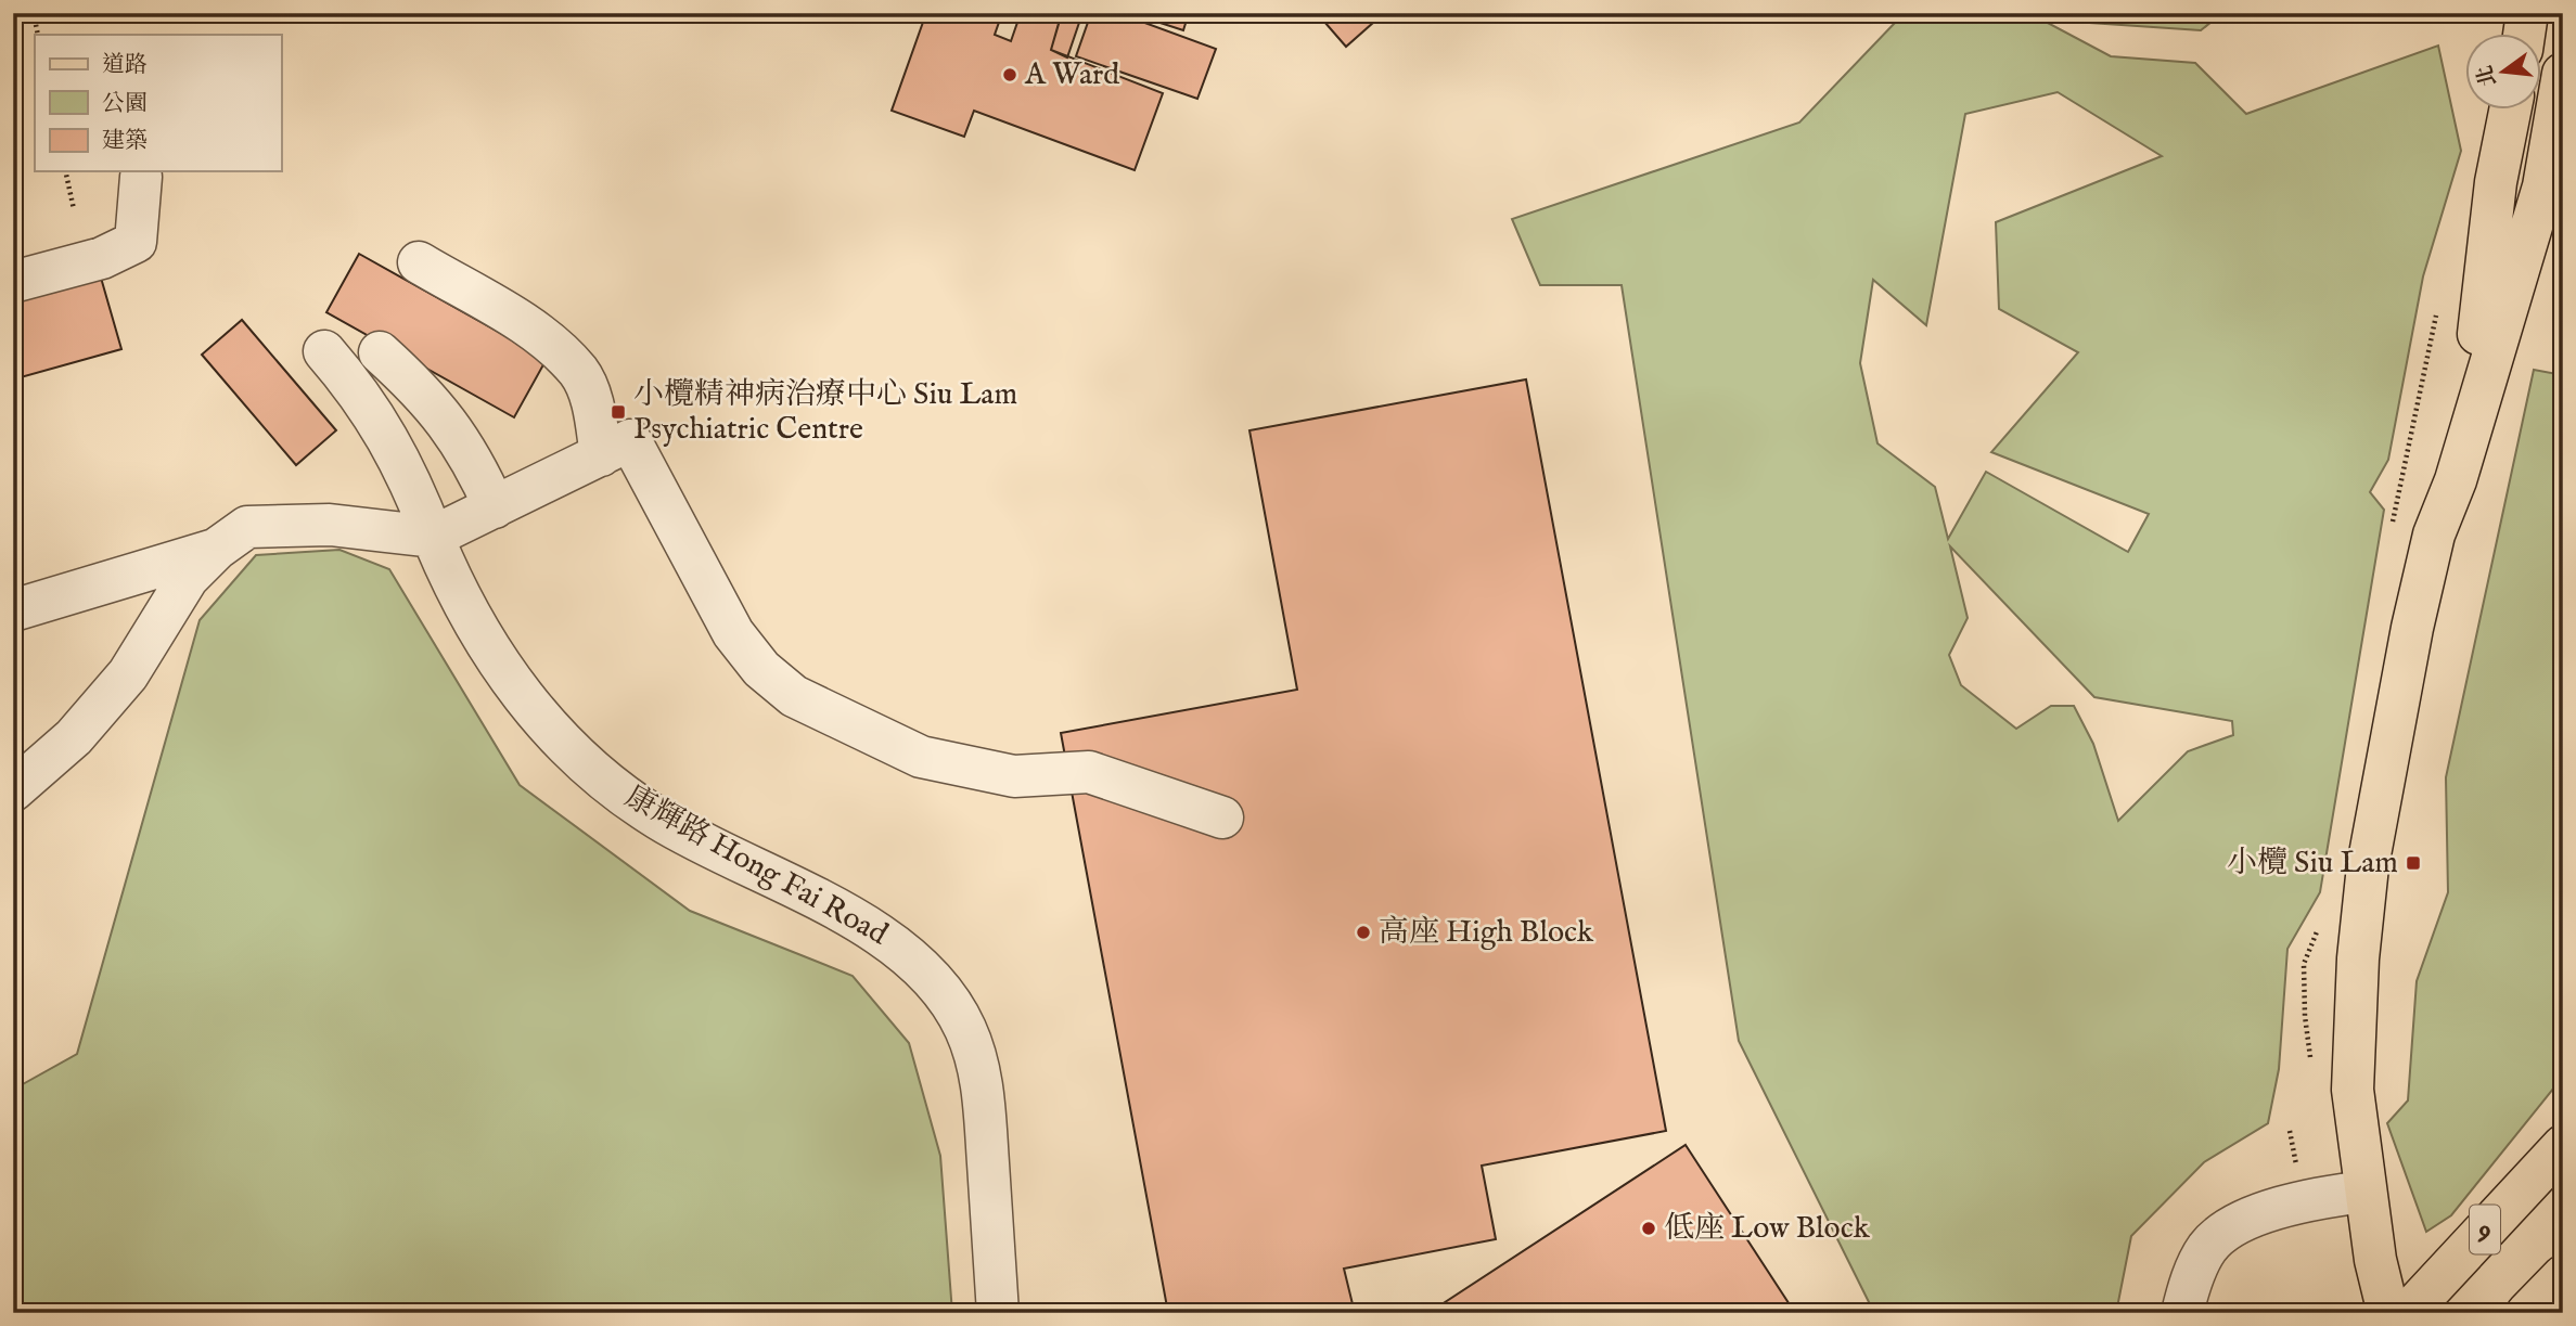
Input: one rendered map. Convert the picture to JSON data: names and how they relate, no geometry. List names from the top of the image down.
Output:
{
  "streets": {
    "main road": ["9"],
    "street": ["康輝路 Hong Fai Road"]
  },
  "places": {
    "other": ["A Ward", "高座 High Block", "低座 Low Block"],
    "transit": ["小欖精神病治療中心 Siu Lam Psychiatric Centre", "小欖 Siu Lam"]
  },
  "legend": ["道路", "公園", "建築"],
  "north": "left"
}
